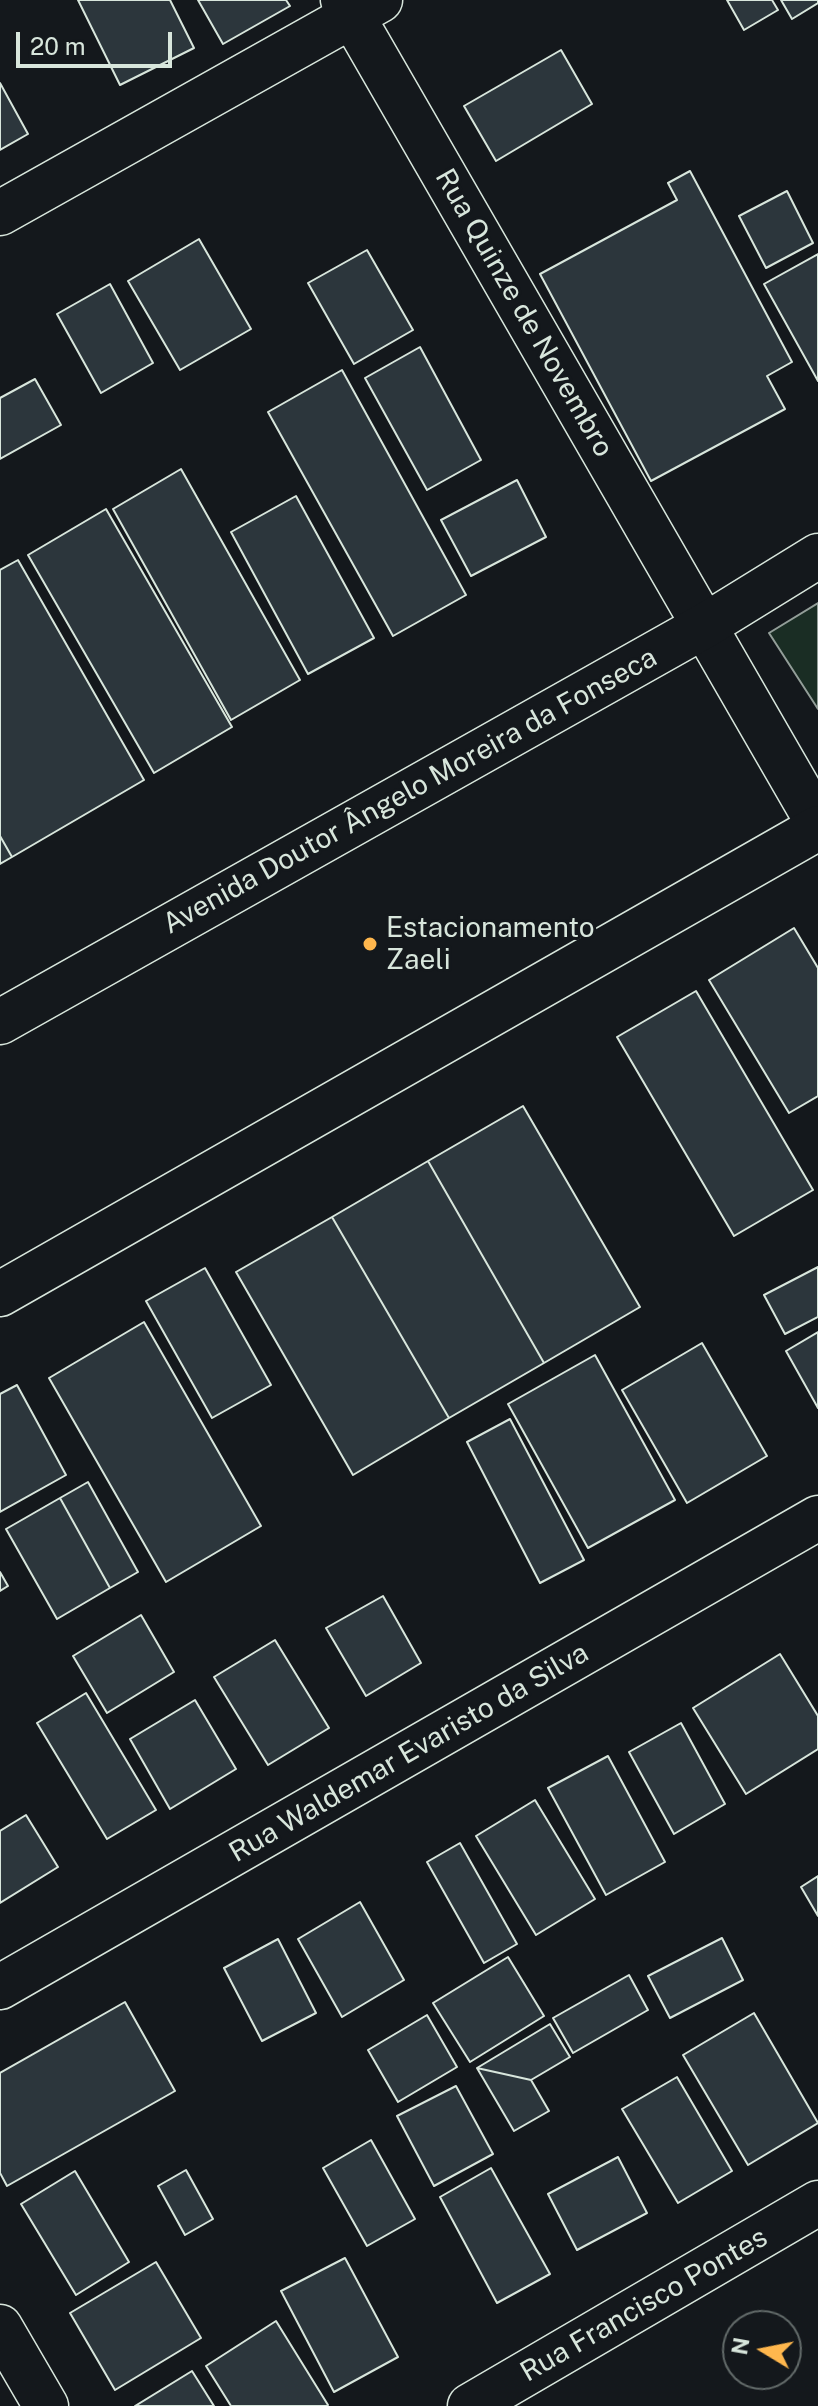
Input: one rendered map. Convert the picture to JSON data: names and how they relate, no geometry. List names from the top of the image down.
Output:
{
  "streets": {
    "street": [
      "Rua Quinze de Novembro",
      "Avenida Doutor Ângelo Moreira da Fonseca",
      "Rua Waldemar Evaristo da Silva",
      "Rua Francisco Pontes"
    ]
  },
  "crossings": [
    ["Rua Quinze de Novembro", "Avenida Doutor Ângelo Moreira da Fonseca"]
  ],
  "places": ["Estacionamento Zaeli"],
  "scale_bar": "20 m",
  "north": "left"
}
